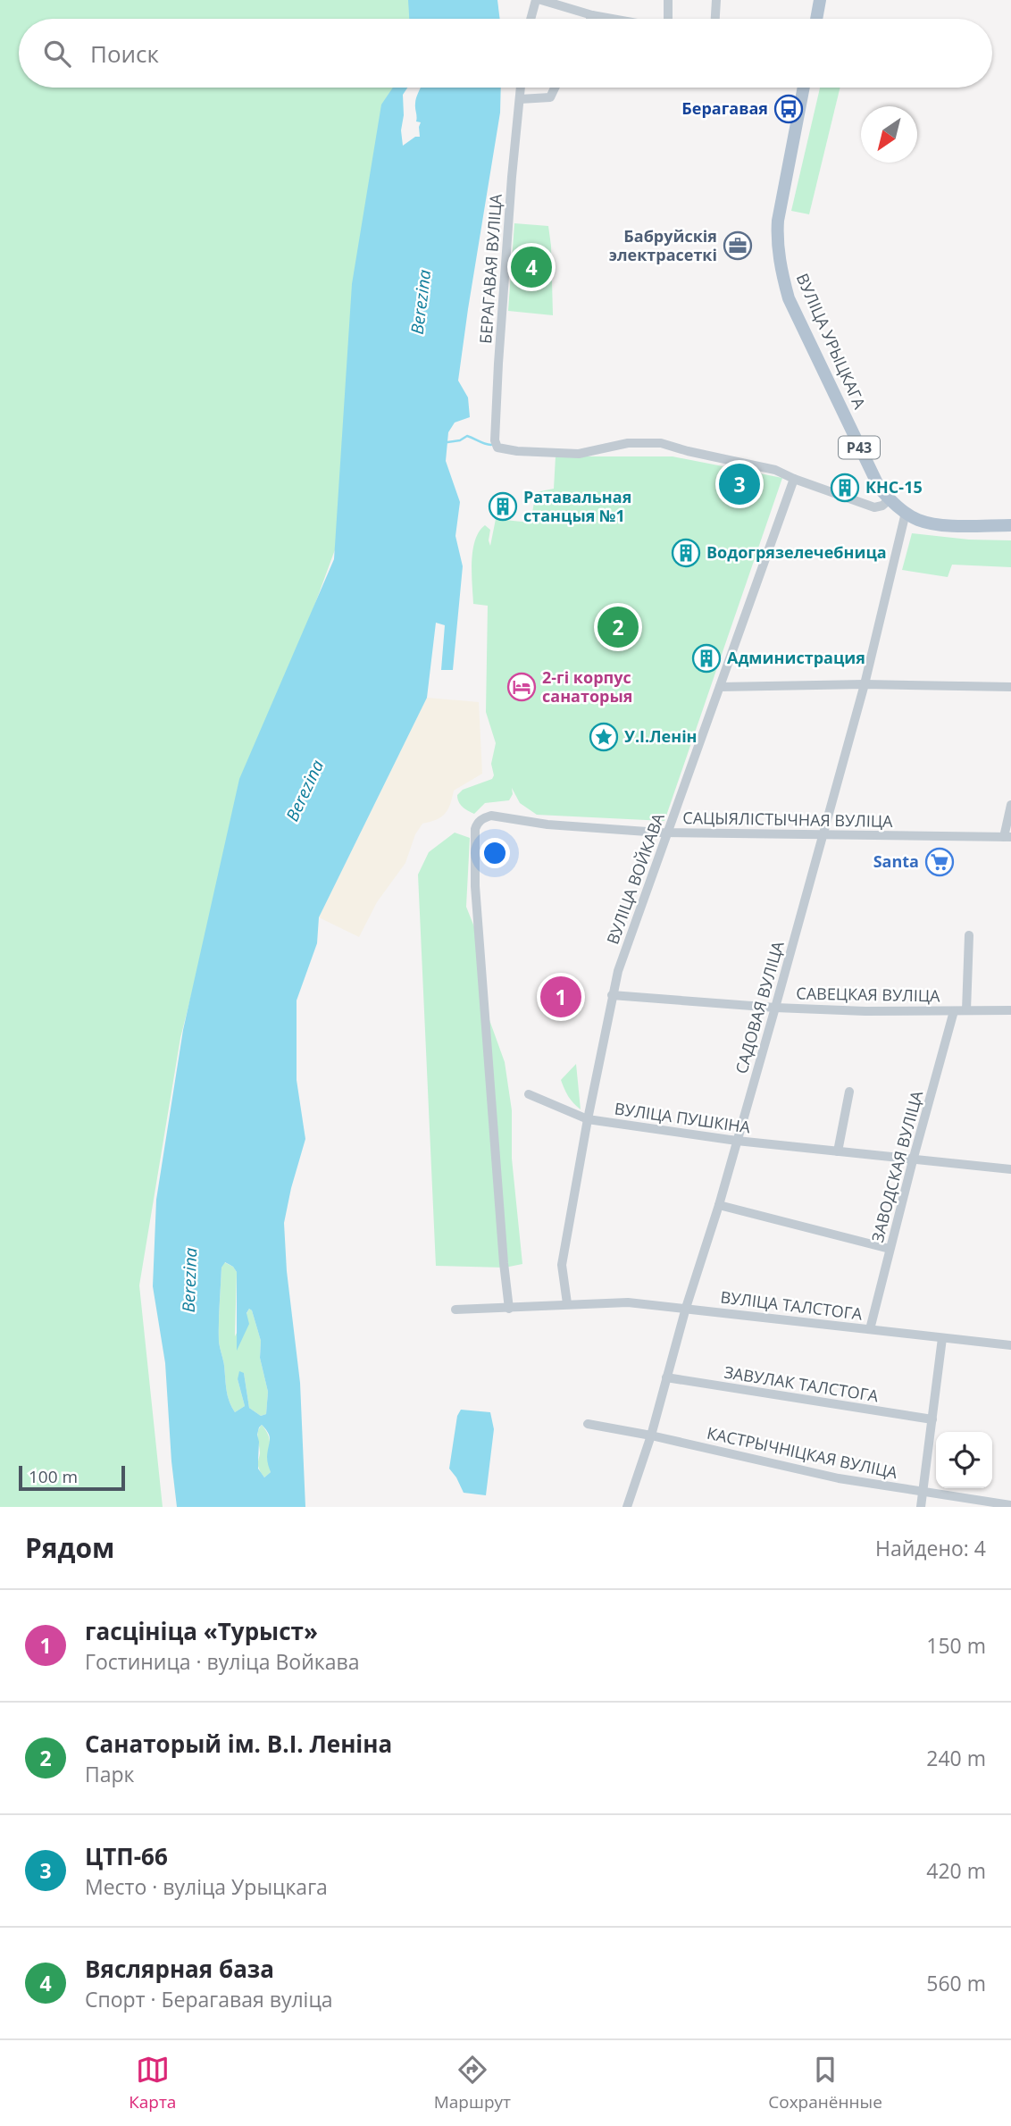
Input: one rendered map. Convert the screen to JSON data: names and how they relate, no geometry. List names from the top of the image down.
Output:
{
  "streets": {
    "main road": ["ВУЛІЦА УРЫЦКАГА", "Р43"],
    "street": [
      "БЕРАГАВАЯ ВУЛІЦА",
      "САЦЫЯЛІСТЫЧНАЯ ВУЛІЦА",
      "ВУЛІЦА ВОЙКАВА",
      "САВЕЦКАЯ ВУЛІЦА",
      "САДОВАЯ ВУЛІЦА",
      "ВУЛІЦА ПУШКІНА",
      "ЗАВОДСКАЯ ВУЛІЦА",
      "ВУЛІЦА ТАЛСТОГА",
      "ЗАВУЛАК ТАЛСТОГА",
      "КАСТРЫЧНІЦКАЯ ВУЛІЦА"
    ]
  },
  "crossings": [
    ["БЕРАГАВАЯ ВУЛІЦА", "ВУЛІЦА ВОЙКАВА"],
    ["ВУЛІЦА УРЫЦКАГА", "САДОВАЯ ВУЛІЦА"],
    ["САЦЫЯЛІСТЫЧНАЯ ВУЛІЦА", "ВУЛІЦА ВОЙКАВА"],
    ["САЦЫЯЛІСТЫЧНАЯ ВУЛІЦА", "САДОВАЯ ВУЛІЦА"],
    ["САЦЫЯЛІСТЫЧНАЯ ВУЛІЦА", "ВУЛІЦА ТАЛСТОГА"],
    ["ВУЛІЦА ВОЙКАВА", "САВЕЦКАЯ ВУЛІЦА"],
    ["ВУЛІЦА ВОЙКАВА", "ВУЛІЦА ПУШКІНА"],
    ["ВУЛІЦА ВОЙКАВА", "ВУЛІЦА ТАЛСТОГА"],
    ["САВЕЦКАЯ ВУЛІЦА", "САДОВАЯ ВУЛІЦА"],
    ["САВЕЦКАЯ ВУЛІЦА", "ЗАВОДСКАЯ ВУЛІЦА"],
    ["САДОВАЯ ВУЛІЦА", "ВУЛІЦА ПУШКІНА"],
    ["САДОВАЯ ВУЛІЦА", "ВУЛІЦА ТАЛСТОГА"],
    ["САДОВАЯ ВУЛІЦА", "ЗАВУЛАК ТАЛСТОГА"],
    ["САДОВАЯ ВУЛІЦА", "КАСТРЫЧНІЦКАЯ ВУЛІЦА"],
    ["ВУЛІЦА ПУШКІНА", "ЗАВОДСКАЯ ВУЛІЦА"],
    ["ЗАВОДСКАЯ ВУЛІЦА", "ВУЛІЦА ТАЛСТОГА"]
  ],
  "water": ["Berezina"],
  "places": {
    "bus stop": ["Берагавая"],
    "office": ["Бабруйскія электрасеткі"],
    "building": [
      "КНС-15",
      "Ратавальная станцыя №1",
      "Водогрязелечебница",
      "Администрация"
    ],
    "hotel": ["2-гі корпус санаторыя"],
    "place": ["У.І.Ленін"],
    "supermarket": ["Santa"]
  },
  "scale_bar": "100 m",
  "north": "bottom left",
  "page": {
    "search": "Поиск",
    "pins": [
      "4",
      "3",
      "2",
      "1"
    ],
    "scale": "100 m",
    "heading": ["Рядом", "Найдено: 4"],
    "list": [
      {
        "mark": "1",
        "name": "гасцініца «Турыст»",
        "note": "Гостиница · вуліца Войкава",
        "value": "150 m"
      },
      {
        "mark": "2",
        "name": "Санаторый ім. В.І. Леніна",
        "note": "Парк",
        "value": "240 m"
      },
      {
        "mark": "3",
        "name": "ЦТП-66",
        "note": "Место · вуліца Урыцкага",
        "value": "420 m"
      },
      {
        "mark": "4",
        "name": "Вяслярная база",
        "note": "Спорт · Берагавая вуліца",
        "value": "560 m"
      }
    ],
    "nav": ["Карта", "Маршрут", "Сохранённые"]
  }
}
